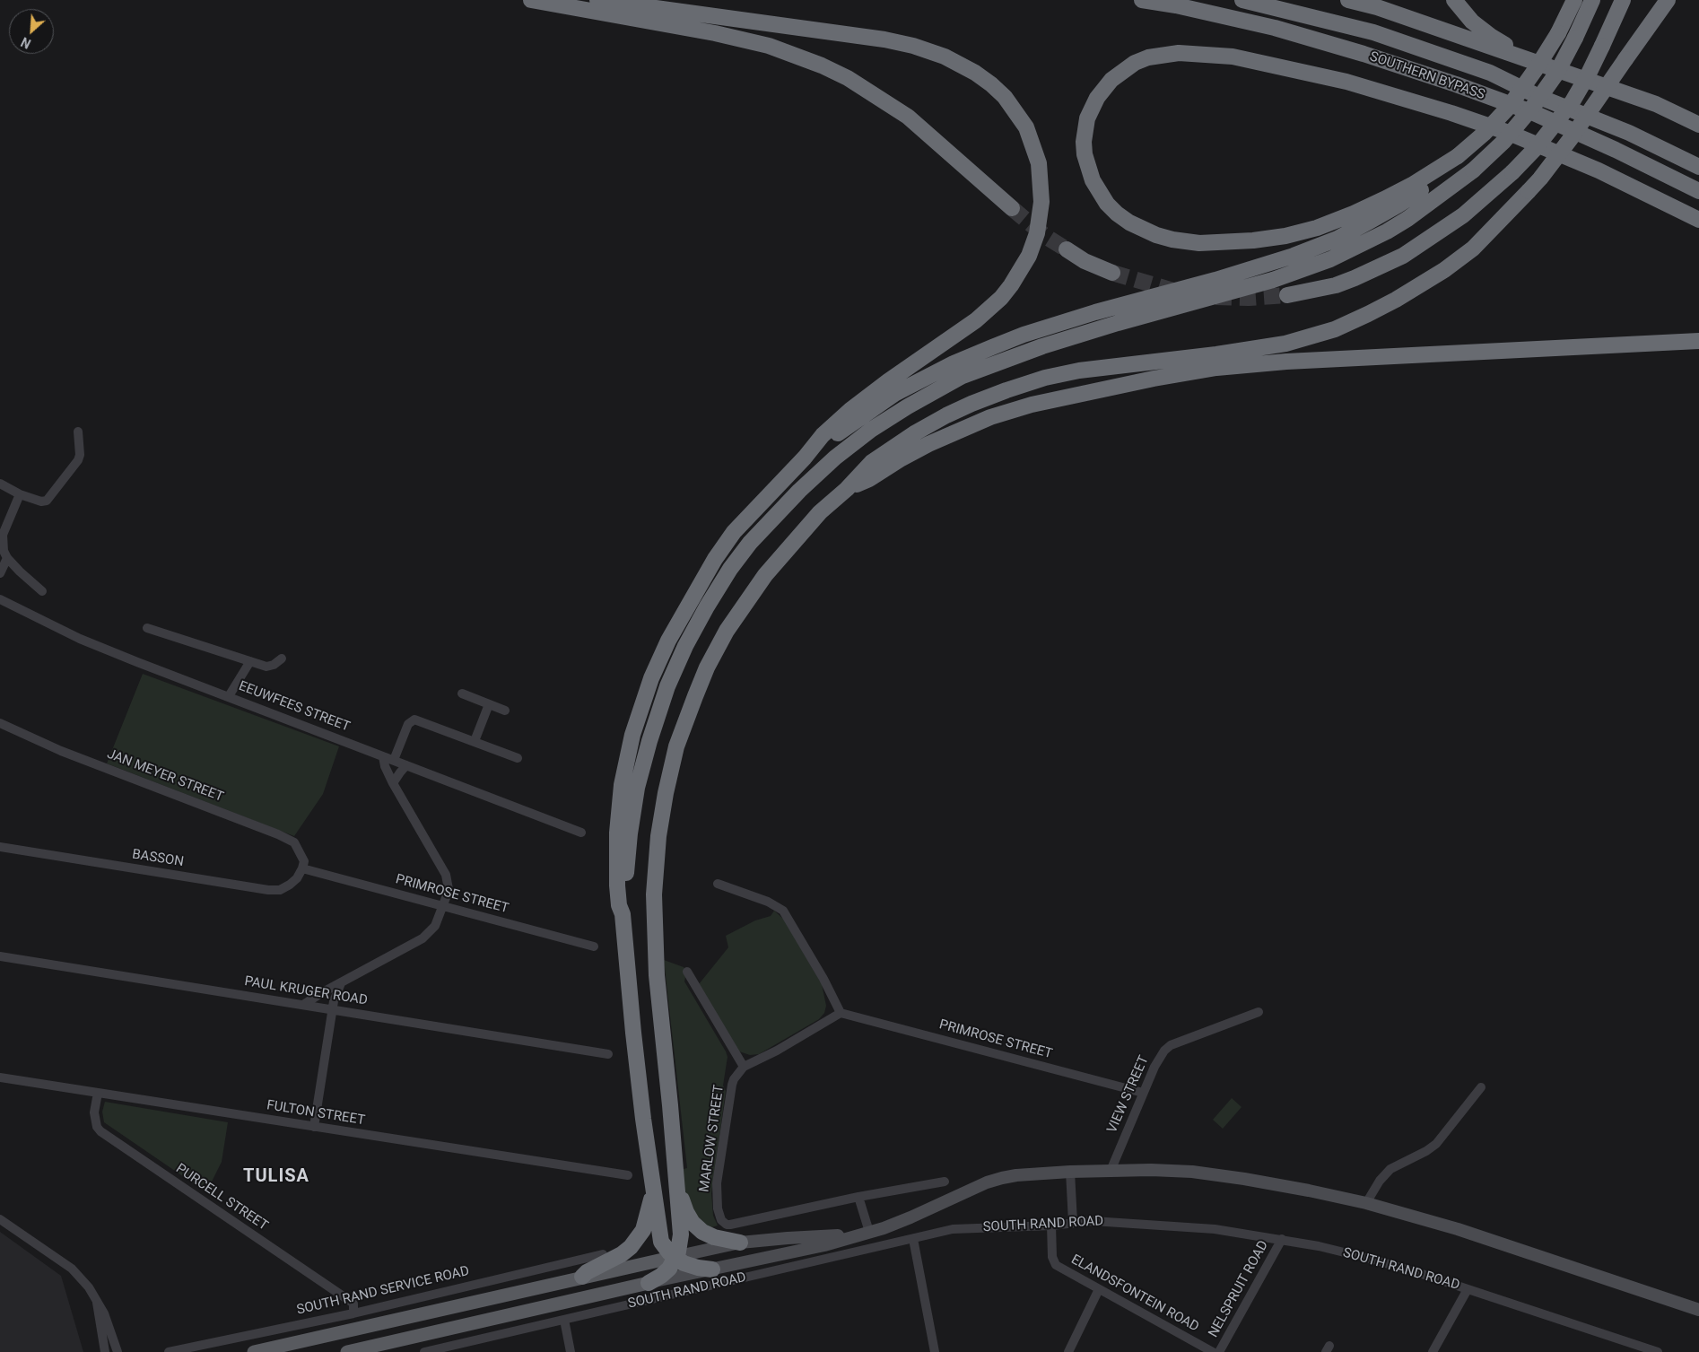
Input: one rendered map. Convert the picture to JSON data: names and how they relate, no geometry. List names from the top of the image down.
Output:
{
  "streets": {
    "highway": ["SOUTHERN BYPASS"],
    "main road": ["SOUTH RAND ROAD"],
    "street": [
      "EEUWFEES STREET",
      "JAN MEYER STREET",
      "BASSON",
      "PRIMROSE STREET",
      "PAUL KRUGER ROAD",
      "VIEW STREET",
      "FULTON STREET",
      "MARLOW STREET",
      "PURCELL STREET",
      "NELSPRUIT ROAD",
      "SOUTH RAND SERVICE ROAD",
      "ELANDSFONTEIN ROAD"
    ]
  },
  "crossings": [
    ["JAN MEYER STREET", "BASSON"],
    ["JAN MEYER STREET", "PRIMROSE STREET"],
    ["BASSON", "PRIMROSE STREET"],
    ["PRIMROSE STREET", "VIEW STREET"],
    ["VIEW STREET", "SOUTH RAND ROAD"],
    ["FULTON STREET", "PURCELL STREET"],
    ["PURCELL STREET", "SOUTH RAND SERVICE ROAD"],
    ["SOUTH RAND ROAD", "NELSPRUIT ROAD"],
    ["SOUTH RAND ROAD", "ELANDSFONTEIN ROAD"]
  ],
  "districts": ["TULISA"],
  "north": "bottom left"
}
